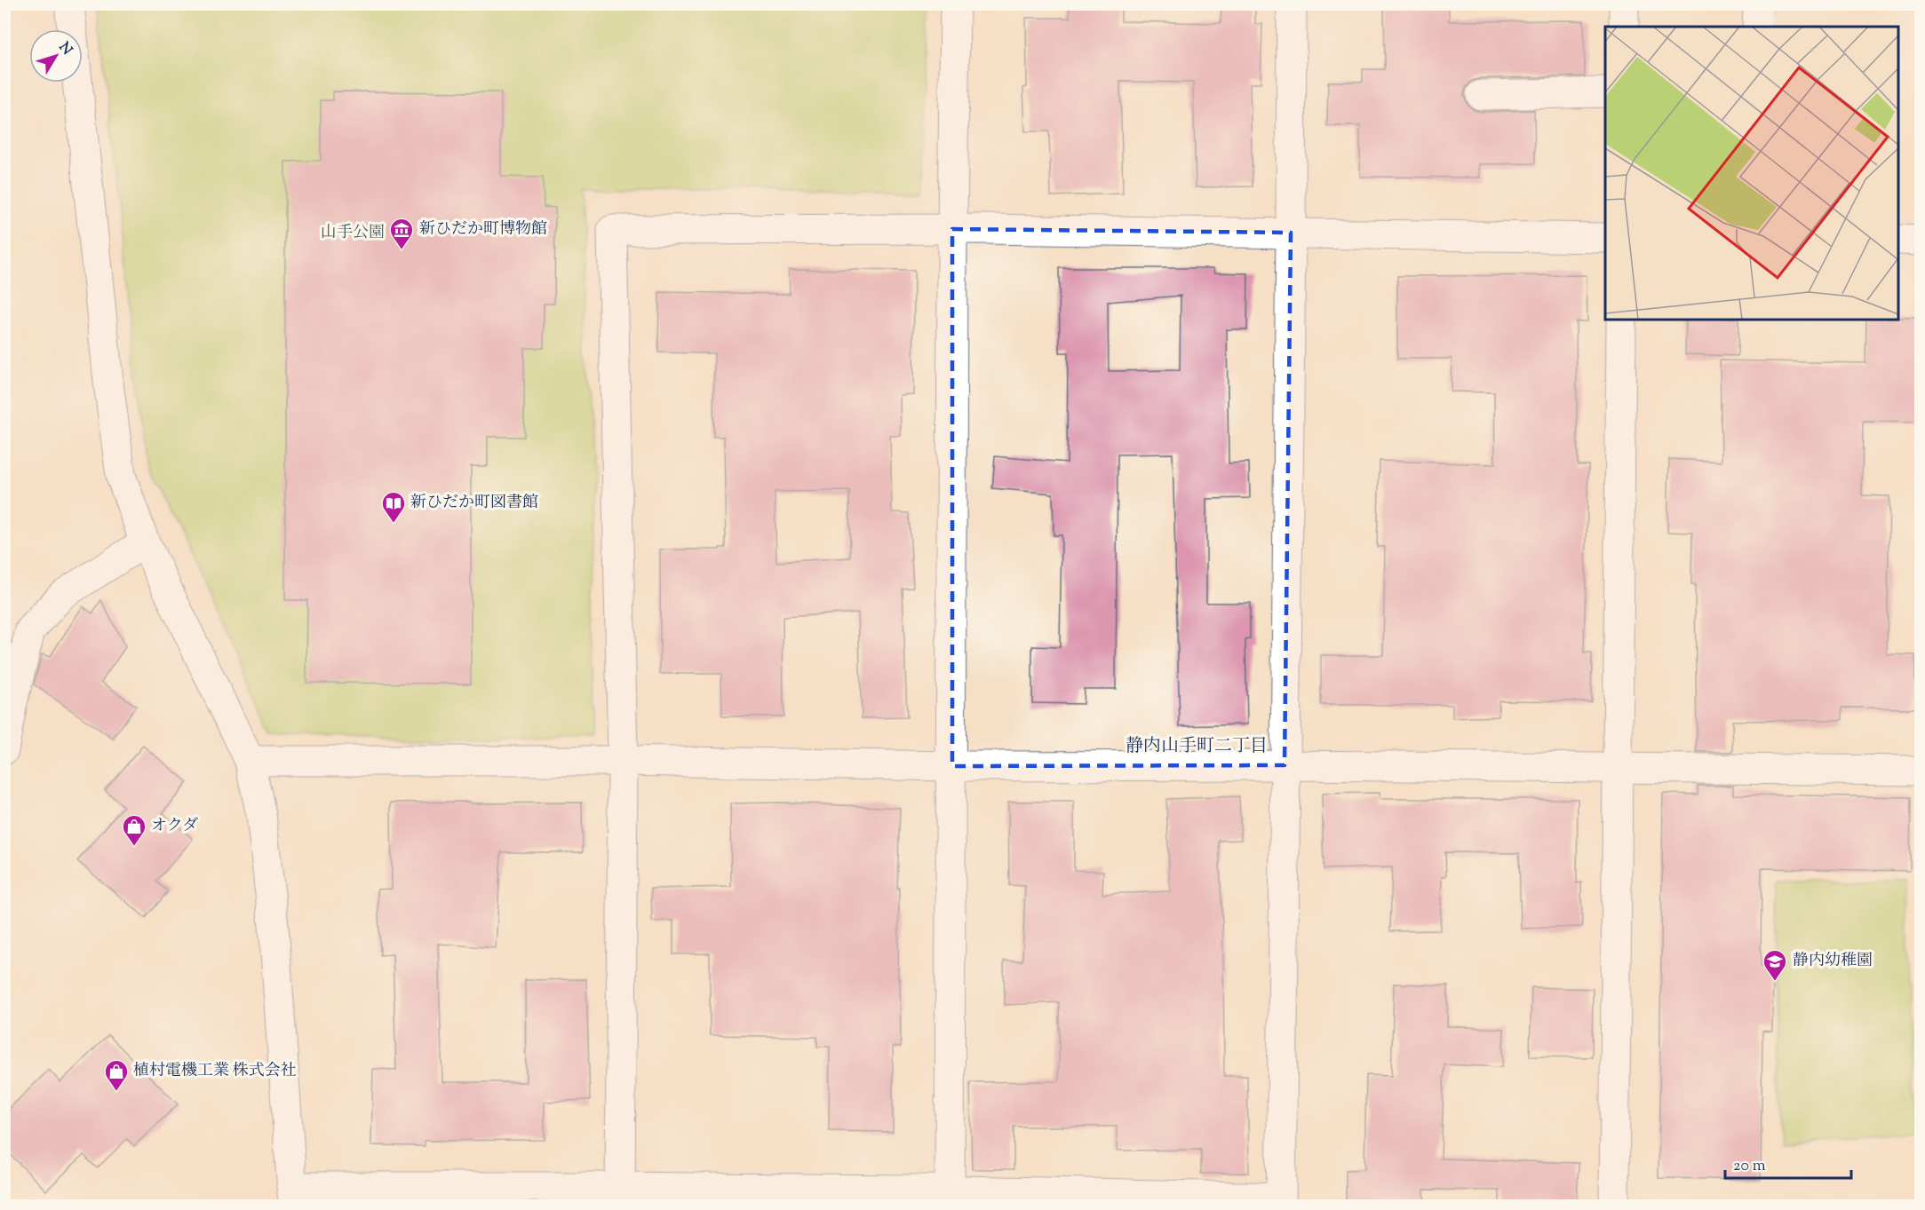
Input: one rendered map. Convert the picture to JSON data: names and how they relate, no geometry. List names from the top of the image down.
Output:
{
  "districts": ["静内山手町二丁目"],
  "parks": ["山手公園"],
  "places": {
    "museum": ["新ひだか町博物館"],
    "library": ["新ひだか町図書館"],
    "shop": ["オクダ", "植村電機工業 株式会社"],
    "school or university": ["静内幼稚園"]
  },
  "scale_bar": "20 m",
  "north": "top right"
}
